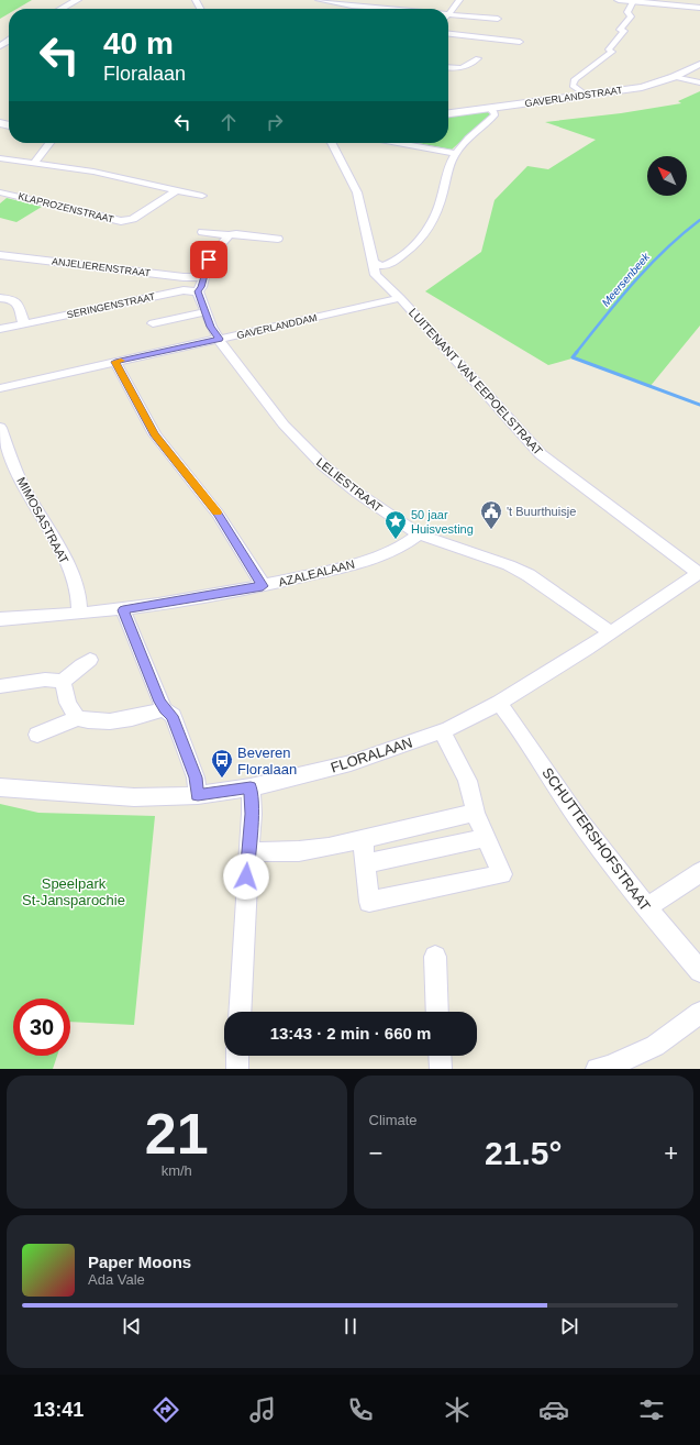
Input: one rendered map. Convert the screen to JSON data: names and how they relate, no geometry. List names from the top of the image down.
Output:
{
  "streets": {
    "street": [
      "GAVERLANDSTRAAT",
      "KLAPROZENSTRAAT",
      "ANJELIERENSTRAAT",
      "SERINGENSTRAAT",
      "GAVERLANDDAM",
      "LUITENANT VAN EEPOELSTRAAT",
      "LELIESTRAAT",
      "MIMOSASTRAAT",
      "AZALEALAAN",
      "FLORALAAN",
      "SCHUTTERSHOFSTRAAT"
    ]
  },
  "crossings": [
    ["SERINGENSTRAAT", "LELIESTRAAT"],
    ["GAVERLANDDAM", "LUITENANT VAN EEPOELSTRAAT"],
    ["GAVERLANDDAM", "LELIESTRAAT"],
    ["LUITENANT VAN EEPOELSTRAAT", "FLORALAAN"],
    ["LELIESTRAAT", "AZALEALAAN"],
    ["LELIESTRAAT", "FLORALAAN"],
    ["MIMOSASTRAAT", "AZALEALAAN"],
    ["FLORALAAN", "SCHUTTERSHOFSTRAAT"]
  ],
  "water": ["Meersenbeek"],
  "parks": ["Speelpark St-Jansparochie"],
  "places": {
    "public building": ["'t Buurthuisje"],
    "place": ["50 jaar Huisvesting"],
    "bus stop": ["Beveren Floralaan"]
  },
  "north": "top left",
  "page": {
    "turn": ["40 m", "Floralaan"],
    "limit": "30",
    "trip": "13:43 · 2 min · 660 m",
    "tile": [
      ["21", "km/h"],
      "Climate"
    ],
    "heat": ["−", "21.5°", "+"],
    "song": ["Paper Moons", "Ada Vale"],
    "tabs": "13:41"
  }
}
